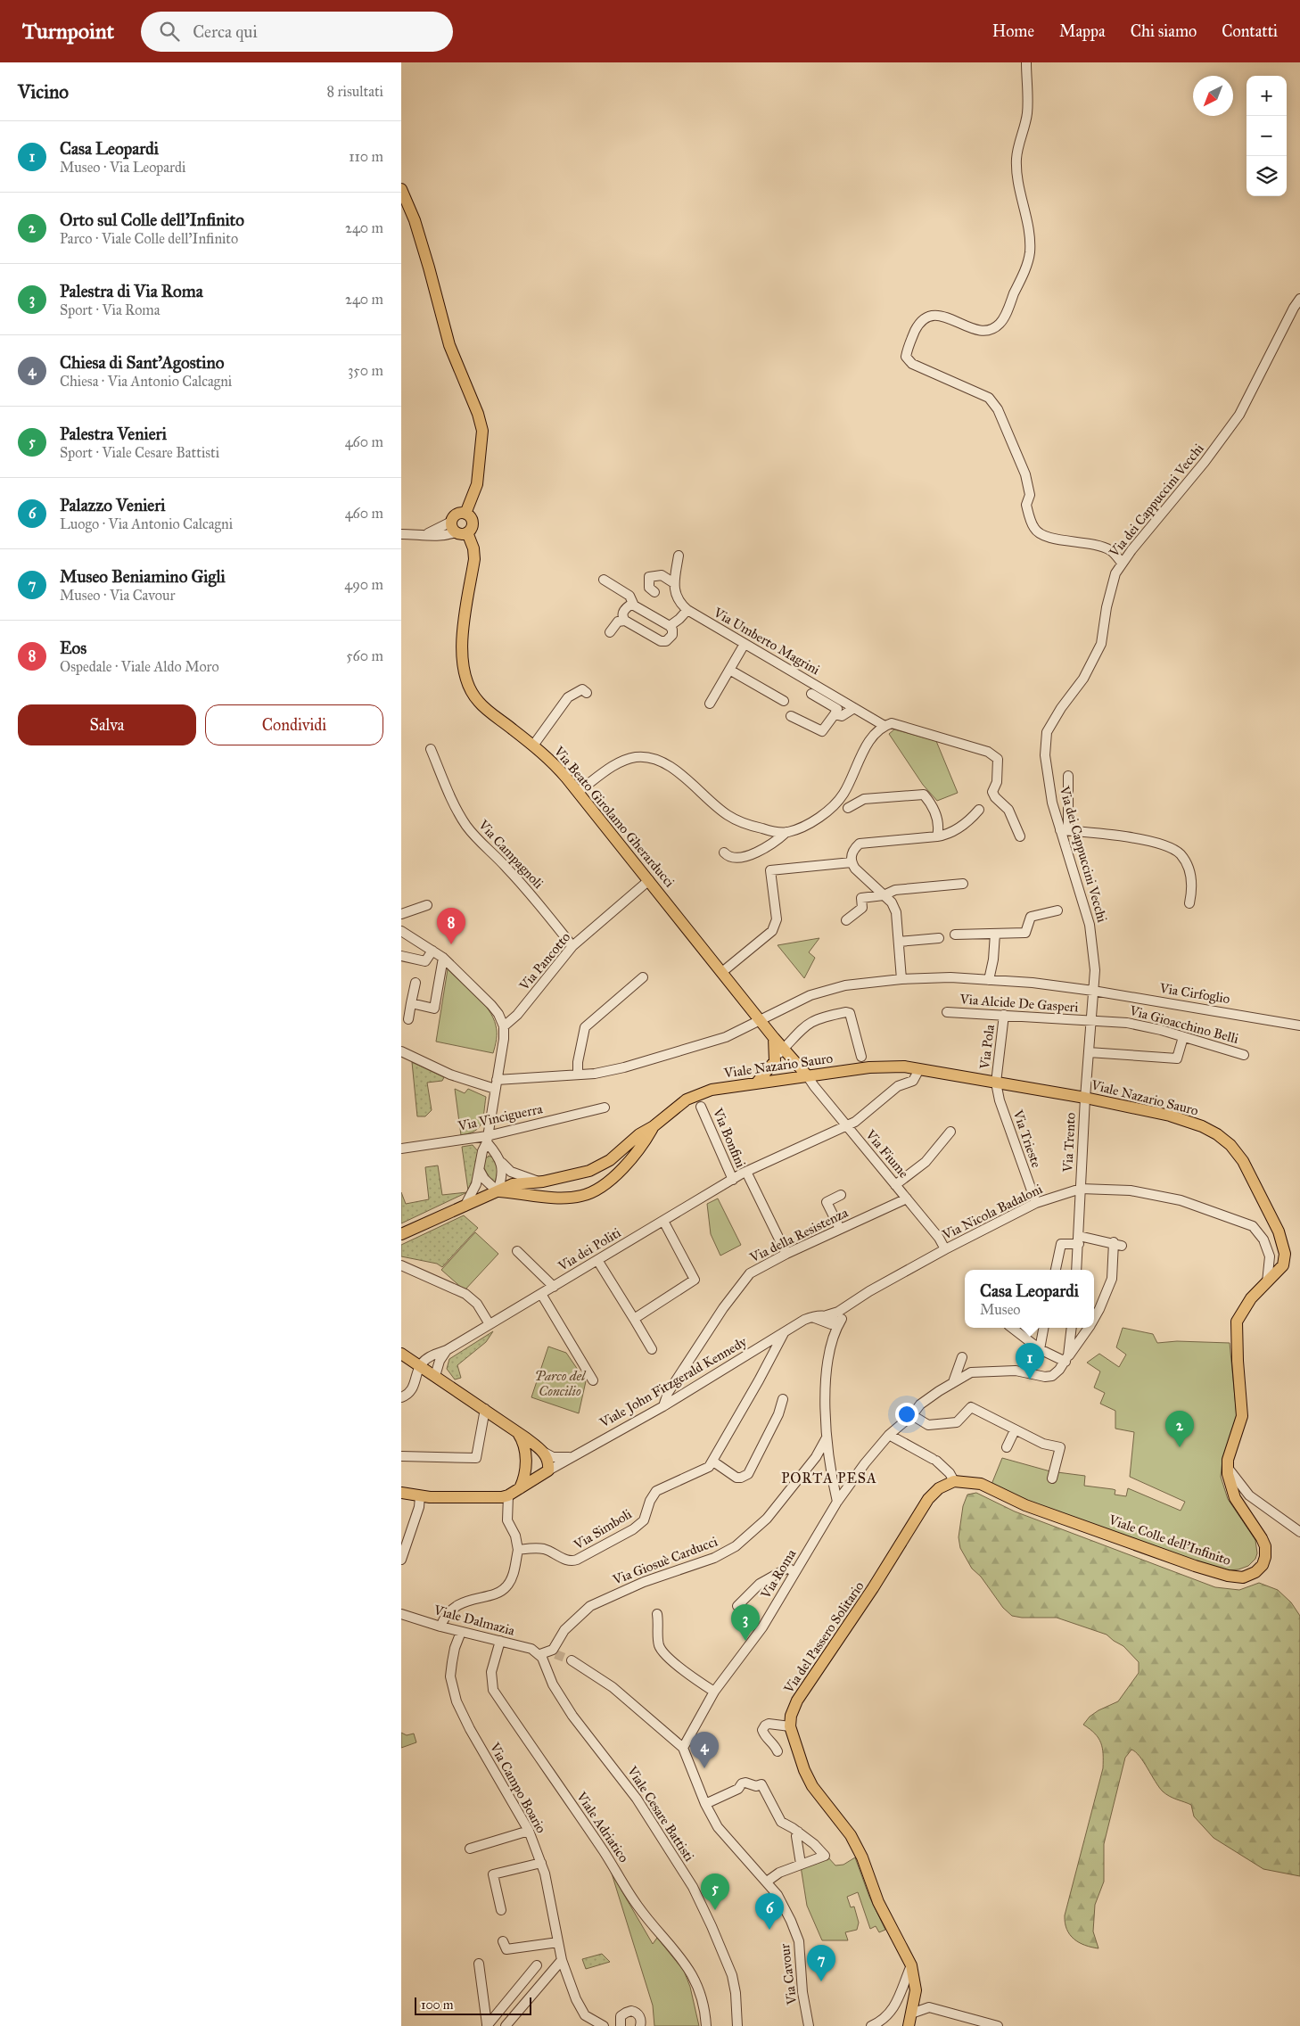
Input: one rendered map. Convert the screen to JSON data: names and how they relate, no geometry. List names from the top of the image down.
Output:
{
  "streets": {
    "main road": [
      "Via Beato Girolamo Gherarducci",
      "Viale Nazario Sauro",
      "Viale Colle dell'Infinito",
      "Via del Passero Solitario"
    ],
    "street": [
      "Via dei Cappuccini Vecchi",
      "Via Umberto Magrini",
      "Via Campagnoli",
      "Via Pancotto",
      "Via Cirfoglio",
      "Via Alcide De Gasperi",
      "Via Gioacchino Belli",
      "Via Pola",
      "Via Vinciguerra",
      "Via Bonfini",
      "Via Trieste",
      "Via Trento",
      "Via Fiume",
      "Via Nicola Badaloni",
      "Via della Resistenza",
      "Via dei Politi",
      "Viale John Fitzgerald Kennedy",
      "Via Simboli",
      "Via Giosuè Carducci",
      "Via Roma",
      "Viale Dalmazia",
      "Via Campo Boario",
      "Viale Cesare Battisti",
      "Viale Adriatico",
      "Via Cavour"
    ]
  },
  "crossings": [
    ["Via dei Cappuccini Vecchi", "Via Cirfoglio"],
    ["Via dei Cappuccini Vecchi", "Via Alcide De Gasperi"],
    ["Via dei Cappuccini Vecchi", "Via Gioacchino Belli"],
    ["Via dei Cappuccini Vecchi", "Viale Nazario Sauro"],
    ["Via dei Cappuccini Vecchi", "Via Trento"],
    ["Via Beato Girolamo Gherarducci", "Via Pancotto"],
    ["Via Beato Girolamo Gherarducci", "Via Cirfoglio"],
    ["Via Campagnoli", "Via Pancotto"],
    ["Via Alcide De Gasperi", "Via Gioacchino Belli"],
    ["Via Alcide De Gasperi", "Via Pola"],
    ["Via Pola", "Viale Nazario Sauro"],
    ["Via Pola", "Via Trieste"],
    ["Viale Nazario Sauro", "Via Trieste"],
    ["Viale Nazario Sauro", "Via Trento"],
    ["Viale Nazario Sauro", "Via Fiume"],
    ["Viale Nazario Sauro", "Via Nicola Badaloni"],
    ["Viale Nazario Sauro", "Viale Colle dell'Infinito"],
    ["Via Bonfini", "Via della Resistenza"],
    ["Via Bonfini", "Via dei Politi"],
    ["Via Trieste", "Via Nicola Badaloni"],
    ["Via Trento", "Via Nicola Badaloni"],
    ["Via Fiume", "Via Nicola Badaloni"],
    ["Via Fiume", "Via della Resistenza"],
    ["Via Fiume", "Via dei Politi"],
    ["Via Nicola Badaloni", "Viale Colle dell'Infinito"],
    ["Via Nicola Badaloni", "Via Giosuè Carducci"],
    ["Via Nicola Badaloni", "Via Roma"],
    ["Via della Resistenza", "Viale John Fitzgerald Kennedy"],
    ["Viale John Fitzgerald Kennedy", "Via Simboli"],
    ["Viale Colle dell'Infinito", "Via del Passero Solitario"],
    ["Via Giosuè Carducci", "Viale Dalmazia"],
    ["Via Giosuè Carducci", "Viale Cesare Battisti"],
    ["Via Roma", "Via Cavour"],
    ["Viale Dalmazia", "Via Campo Boario"],
    ["Viale Dalmazia", "Viale Cesare Battisti"],
    ["Viale Dalmazia", "Viale Adriatico"]
  ],
  "districts": ["PORTA PESA"],
  "parks": ["Parco del Concilio"],
  "scale_bar": "100 m",
  "north": "bottom left",
  "page": {
    "header": "Turnpoint",
    "search": "Cerca qui",
    "nav": [
      "Home",
      "Mappa",
      "Chi siamo",
      "Contatti"
    ],
    "heading": ["Vicino", "8 risultati"],
    "map_buttons": ["+", "−"],
    "list": [
      {
        "mark": "1",
        "name": "Casa Leopardi",
        "note": "Museo · Via Leopardi",
        "value": "110 m"
      },
      {
        "mark": "2",
        "name": "Orto sul Colle dell'Infinito",
        "note": "Parco · Viale Colle dell'Infinito",
        "value": "240 m"
      },
      {
        "mark": "3",
        "name": "Palestra di Via Roma",
        "note": "Sport · Via Roma",
        "value": "240 m"
      },
      {
        "mark": "4",
        "name": "Chiesa di Sant'Agostino",
        "note": "Chiesa · Via Antonio Calcagni",
        "value": "350 m"
      },
      {
        "mark": "5",
        "name": "Palestra Venieri",
        "note": "Sport · Viale Cesare Battisti",
        "value": "460 m"
      },
      {
        "mark": "6",
        "name": "Palazzo Venieri",
        "note": "Luogo · Via Antonio Calcagni",
        "value": "460 m"
      },
      {
        "mark": "7",
        "name": "Museo Beniamino Gigli",
        "note": "Museo · Via Cavour",
        "value": "490 m"
      },
      {
        "mark": "8",
        "name": "Eos",
        "note": "Ospedale · Viale Aldo Moro",
        "value": "560 m"
      }
    ],
    "buttons": ["Salva", "Condividi"],
    "pins": [
      "8",
      "1",
      "2",
      "3",
      "4",
      "5",
      "6",
      "7"
    ],
    "popup": ["Casa Leopardi", "Museo"],
    "scale": "100 m"
  }
}
